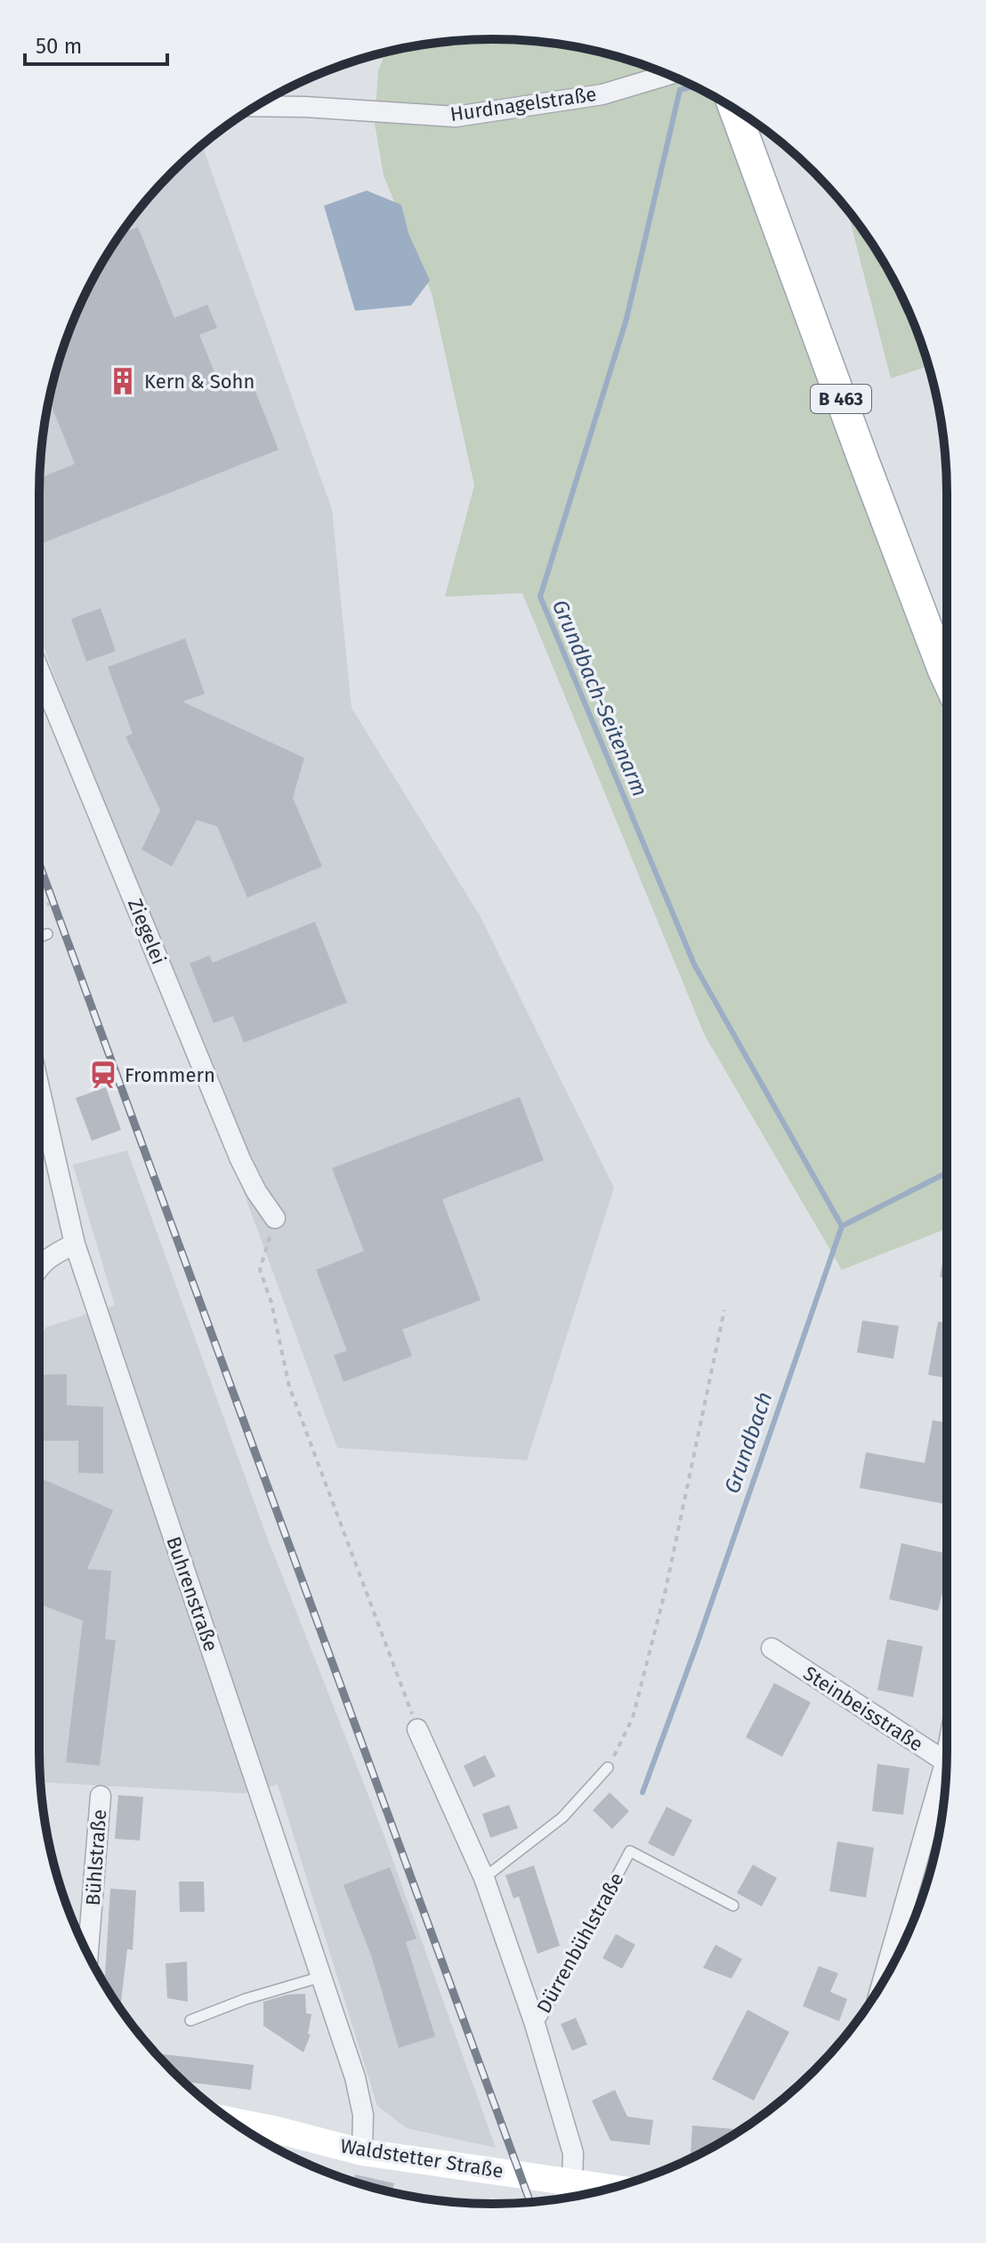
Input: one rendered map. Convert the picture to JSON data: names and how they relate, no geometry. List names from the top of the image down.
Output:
{
  "streets": {
    "main road": ["B 463"],
    "street": [
      "Hurdnagelstraße",
      "Ziegelei",
      "Buhrenstraße",
      "Steinbeisstraße",
      "Bühlstraße",
      "Dürrenbühlstraße",
      "Waldstetter Straße"
    ]
  },
  "crossings": [
    ["Buhrenstraße", "Waldstetter Straße"],
    ["Dürrenbühlstraße", "Waldstetter Straße"]
  ],
  "water": ["Grundbach-Seitenarm", "Grundbach"],
  "places": {
    "building": ["Kern & Sohn"],
    "station": ["Frommern"]
  },
  "scale_bar": "50 m"
}
